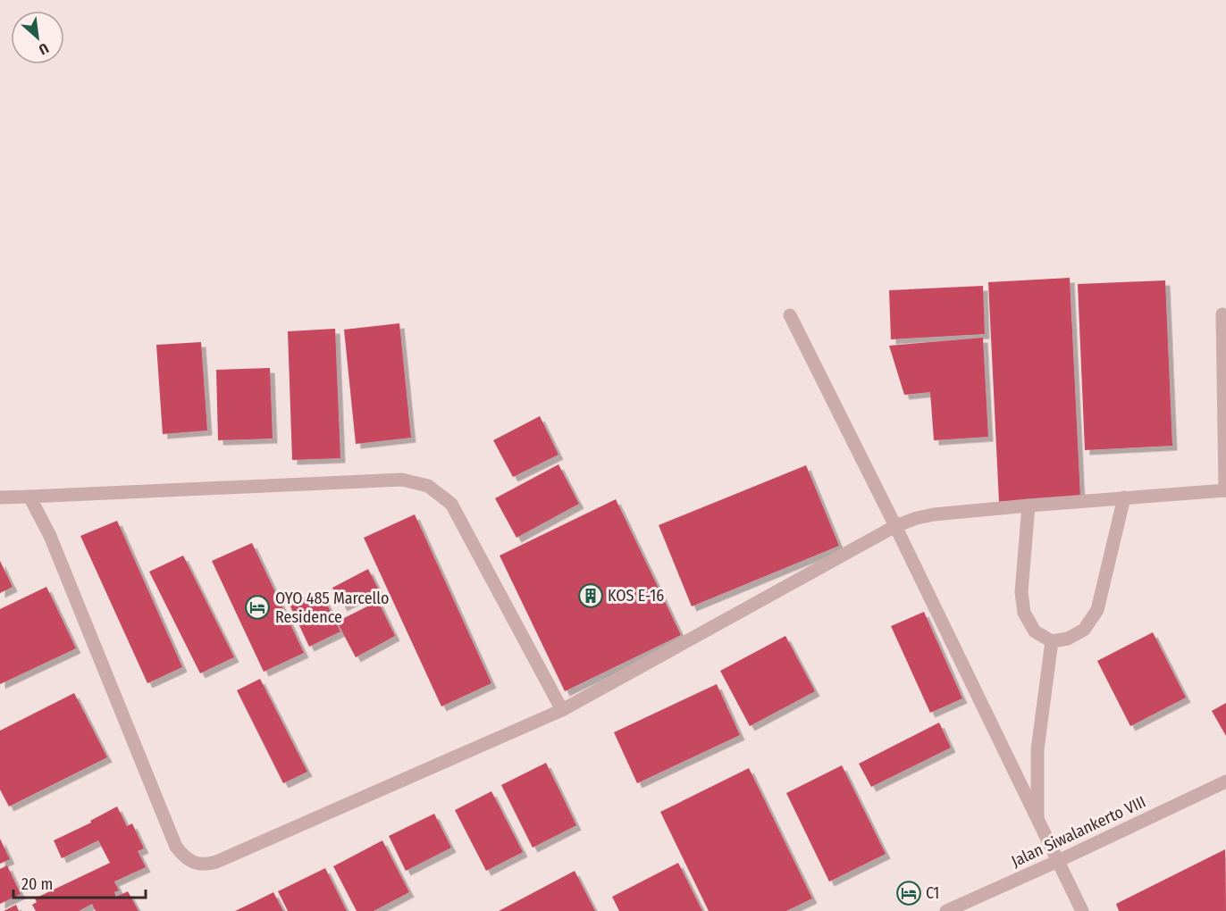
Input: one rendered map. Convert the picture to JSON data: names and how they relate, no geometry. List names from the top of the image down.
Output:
{
  "streets": {
    "street": ["Jalan Siwalankerto VIII"]
  },
  "places": {
    "building": ["KOS E-16"],
    "hotel": ["OYO 485 Marcello Residence", "C1"]
  },
  "scale_bar": "20 m",
  "north": "bottom right"
}
